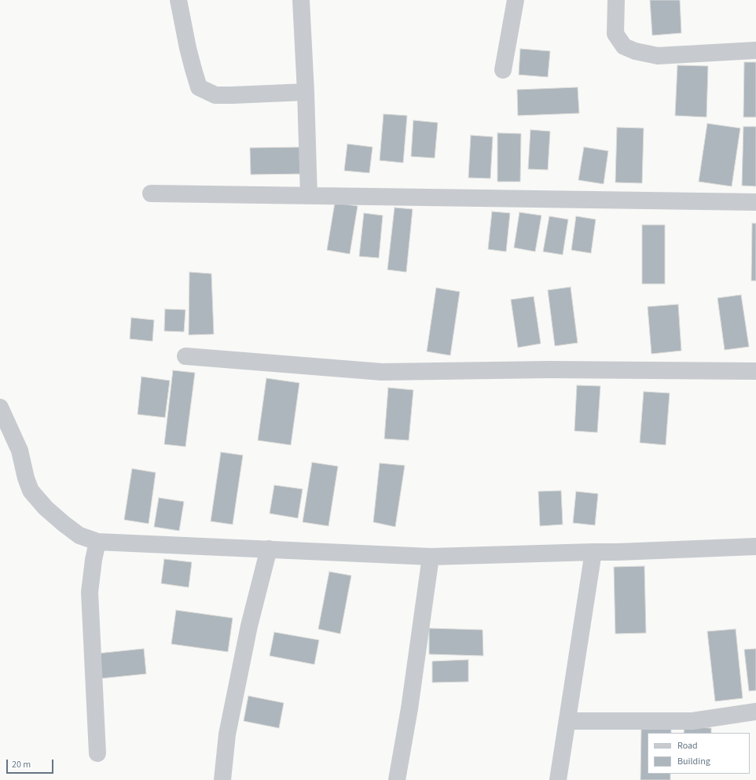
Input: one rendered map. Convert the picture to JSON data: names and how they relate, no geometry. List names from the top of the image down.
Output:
{
  "legend": ["Road", "Building"],
  "scale_bar": "20 m"
}
